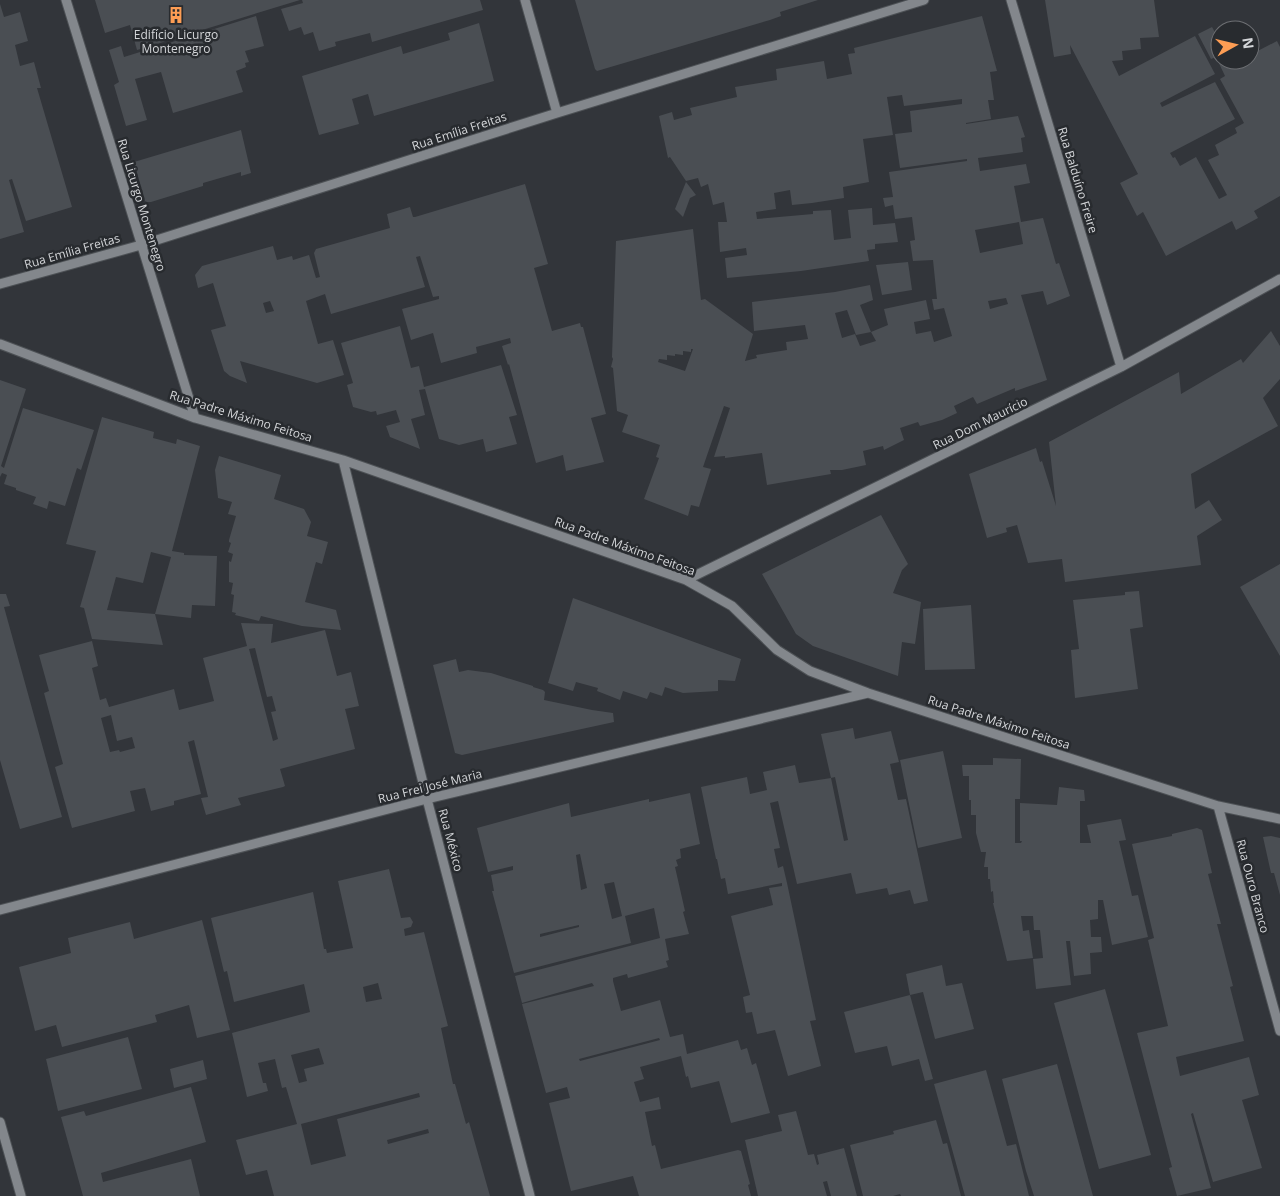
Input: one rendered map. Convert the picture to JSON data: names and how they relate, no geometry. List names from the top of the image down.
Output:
{
  "streets": {
    "street": [
      "Rua Emília Freitas",
      "Rua Balduíno Freire",
      "Rua Licurgo Montenegro",
      "Rua Padre Máximo Feitosa",
      "Rua Dom Maurício",
      "Rua Frei José Maria",
      "Rua México",
      "Rua Ouro Branco"
    ]
  },
  "crossings": [
    ["Rua Emília Freitas", "Rua Licurgo Montenegro"],
    ["Rua Balduíno Freire", "Rua Dom Maurício"],
    ["Rua Licurgo Montenegro", "Rua Padre Máximo Feitosa"],
    ["Rua Padre Máximo Feitosa", "Rua Dom Maurício"],
    ["Rua Padre Máximo Feitosa", "Rua Frei José Maria"],
    ["Rua Padre Máximo Feitosa", "Rua México"],
    ["Rua Padre Máximo Feitosa", "Rua Ouro Branco"],
    ["Rua Frei José Maria", "Rua México"]
  ],
  "places": {
    "building": ["Edifício Licurgo Montenegro"]
  },
  "north": "right"
}
